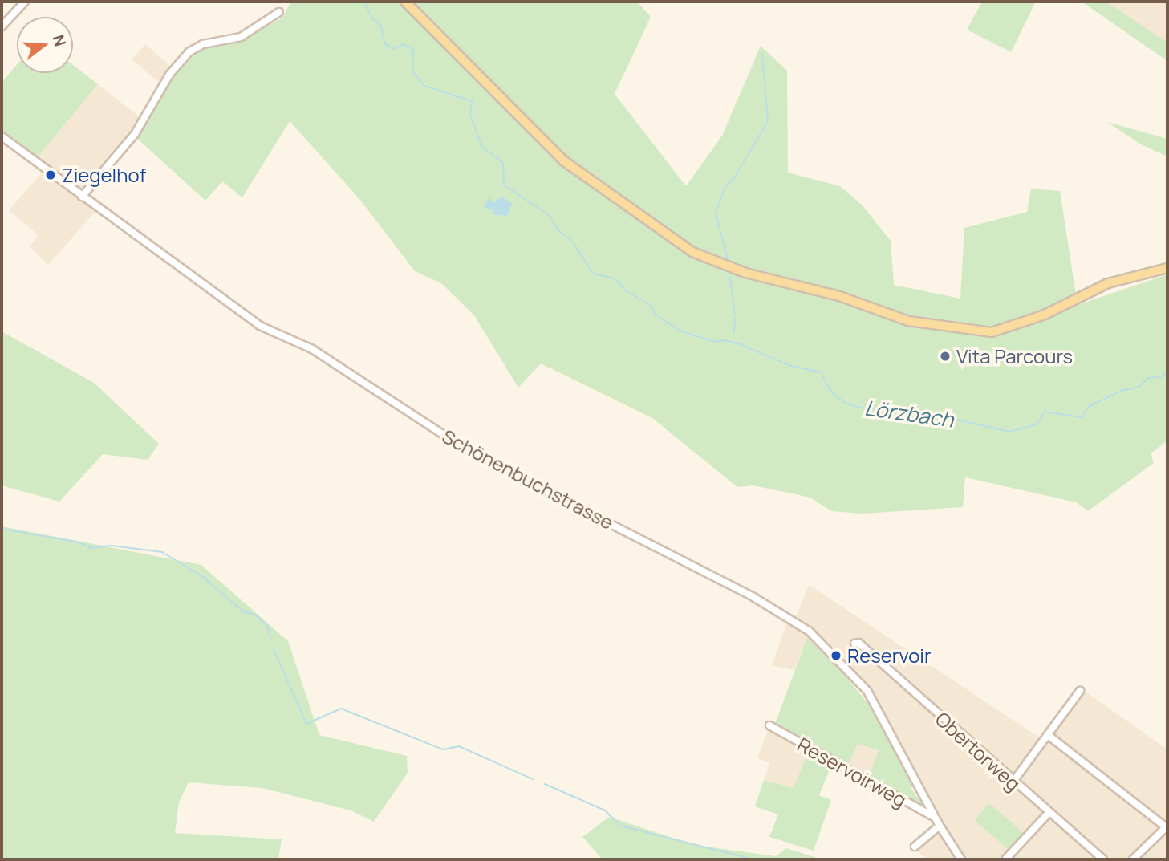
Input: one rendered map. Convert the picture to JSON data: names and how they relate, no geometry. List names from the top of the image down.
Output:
{
  "streets": {
    "street": ["Schönenbuchstrasse", "Obertorweg", "Reservoirweg"]
  },
  "crossings": [
    ["Schönenbuchstrasse", "Reservoirweg"]
  ],
  "water": ["Lörzbach"],
  "places": ["Ziegelhof", "Vita Parcours", "Reservoir"],
  "north": "right"
}
